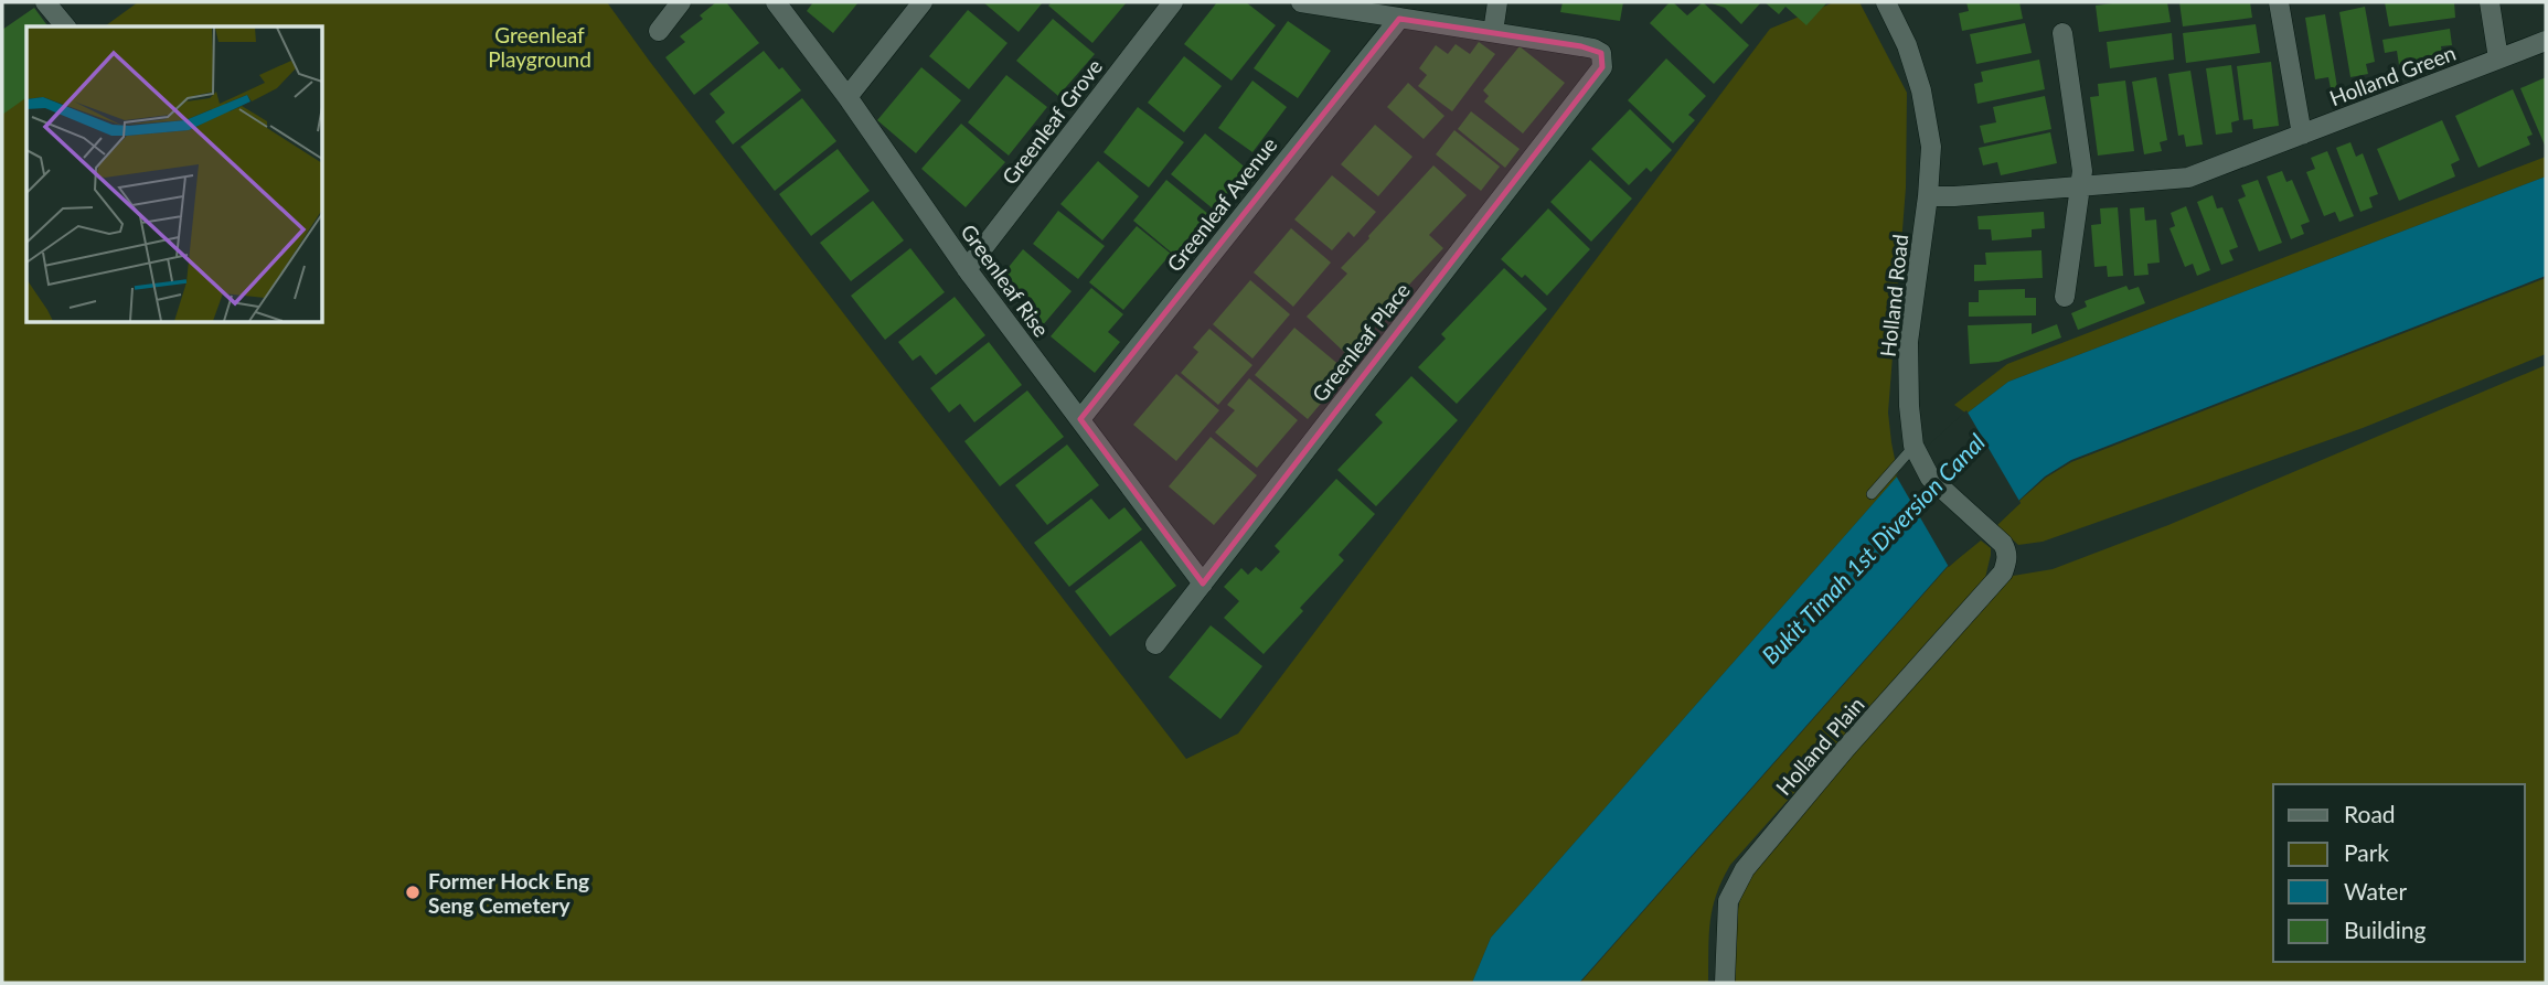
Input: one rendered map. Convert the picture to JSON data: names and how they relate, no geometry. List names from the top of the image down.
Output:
{
  "streets": {
    "street": [
      "Holland Green",
      "Greenleaf Grove",
      "Greenleaf Avenue",
      "Greenleaf Rise",
      "Holland Road",
      "Greenleaf Place",
      "Holland Plain"
    ]
  },
  "crossings": [
    ["Holland Green", "Holland Road"],
    ["Greenleaf Grove", "Greenleaf Rise"],
    ["Greenleaf Avenue", "Greenleaf Rise"],
    ["Greenleaf Rise", "Greenleaf Place"],
    ["Holland Road", "Holland Plain"]
  ],
  "water": ["Bukit Timah 1st Diversion Canal"],
  "parks": ["Greenleaf Playground"],
  "places": ["Former Hock Eng Seng Cemetery"],
  "legend": [
    "Road",
    "Park",
    "Water",
    "Building"
  ]
}
